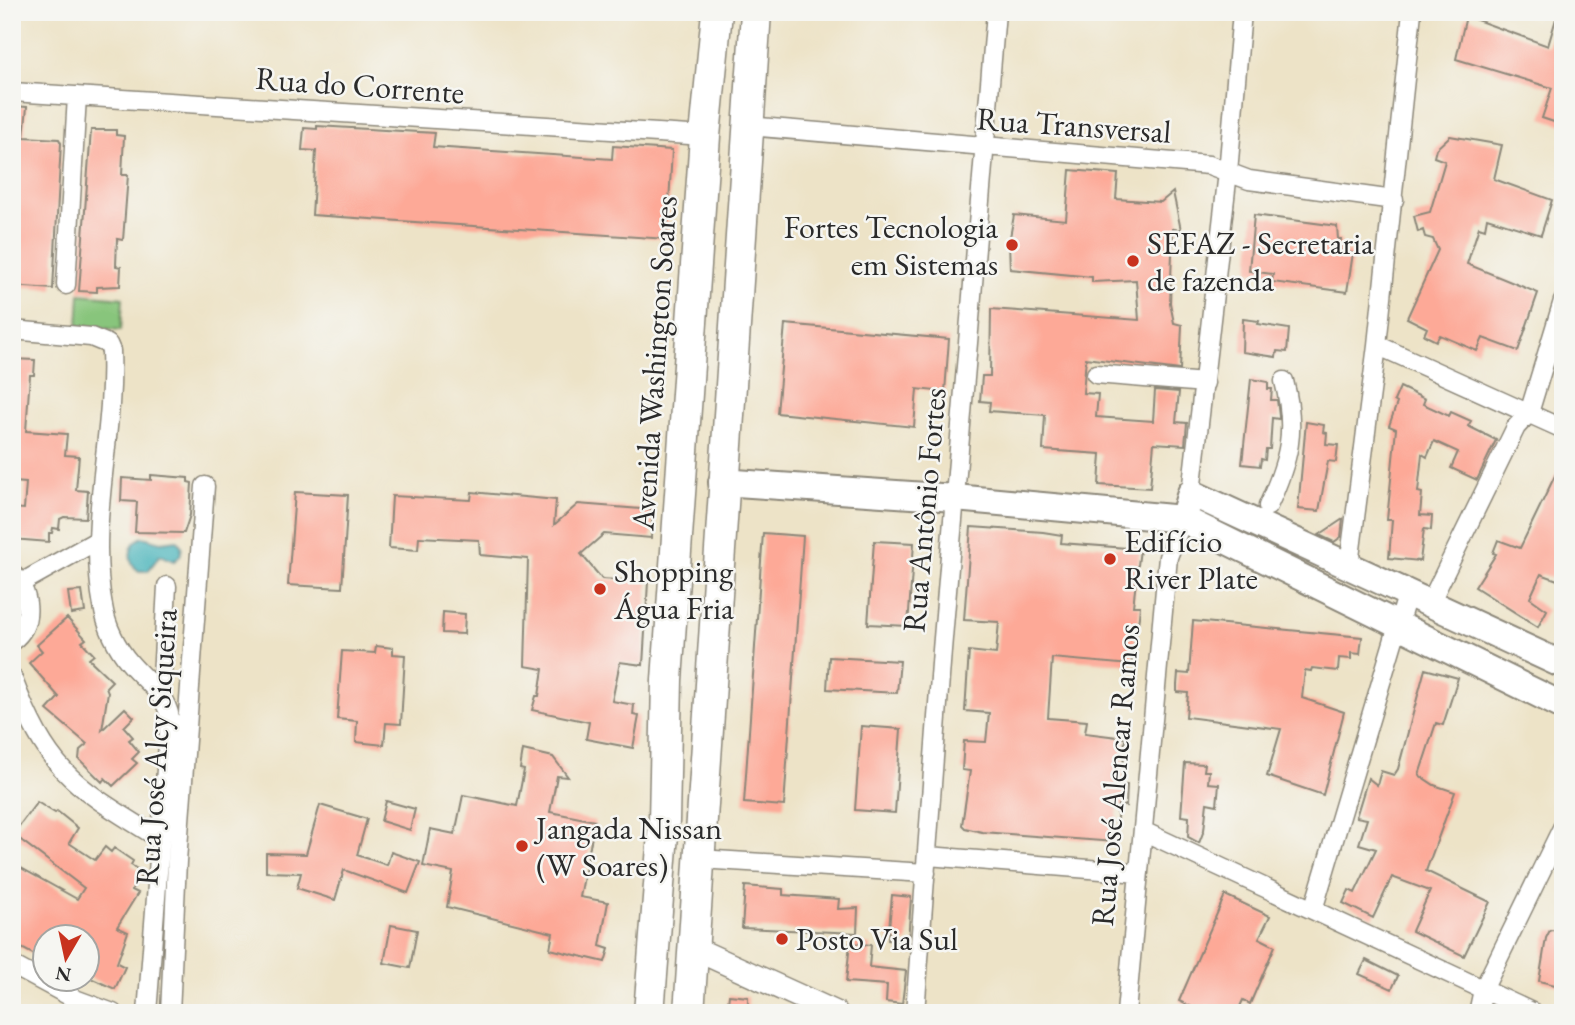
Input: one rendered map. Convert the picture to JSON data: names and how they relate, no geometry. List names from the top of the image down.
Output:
{
  "streets": {
    "highway": ["Avenida Washington Soares"],
    "main road": ["Rua José Alencar Ramos"],
    "street": [
      "Rua do Corrente",
      "Rua Transversal",
      "Rua Antônio Fortes",
      "Rua José Alcy Siqueira"
    ]
  },
  "crossings": [
    ["Rua do Corrente", "Avenida Washington Soares"],
    ["Rua Transversal", "Rua Antônio Fortes"],
    ["Rua Transversal", "Rua José Alencar Ramos"]
  ],
  "places": [
    "Fortes Tecnologia em Sistemas",
    "SEFAZ - Secretaria de fazenda",
    "Edifício River Plate",
    "Shopping Água Fria",
    "Jangada Nissan (W Soares)",
    "Posto Via Sul"
  ],
  "north": "bottom"
}
